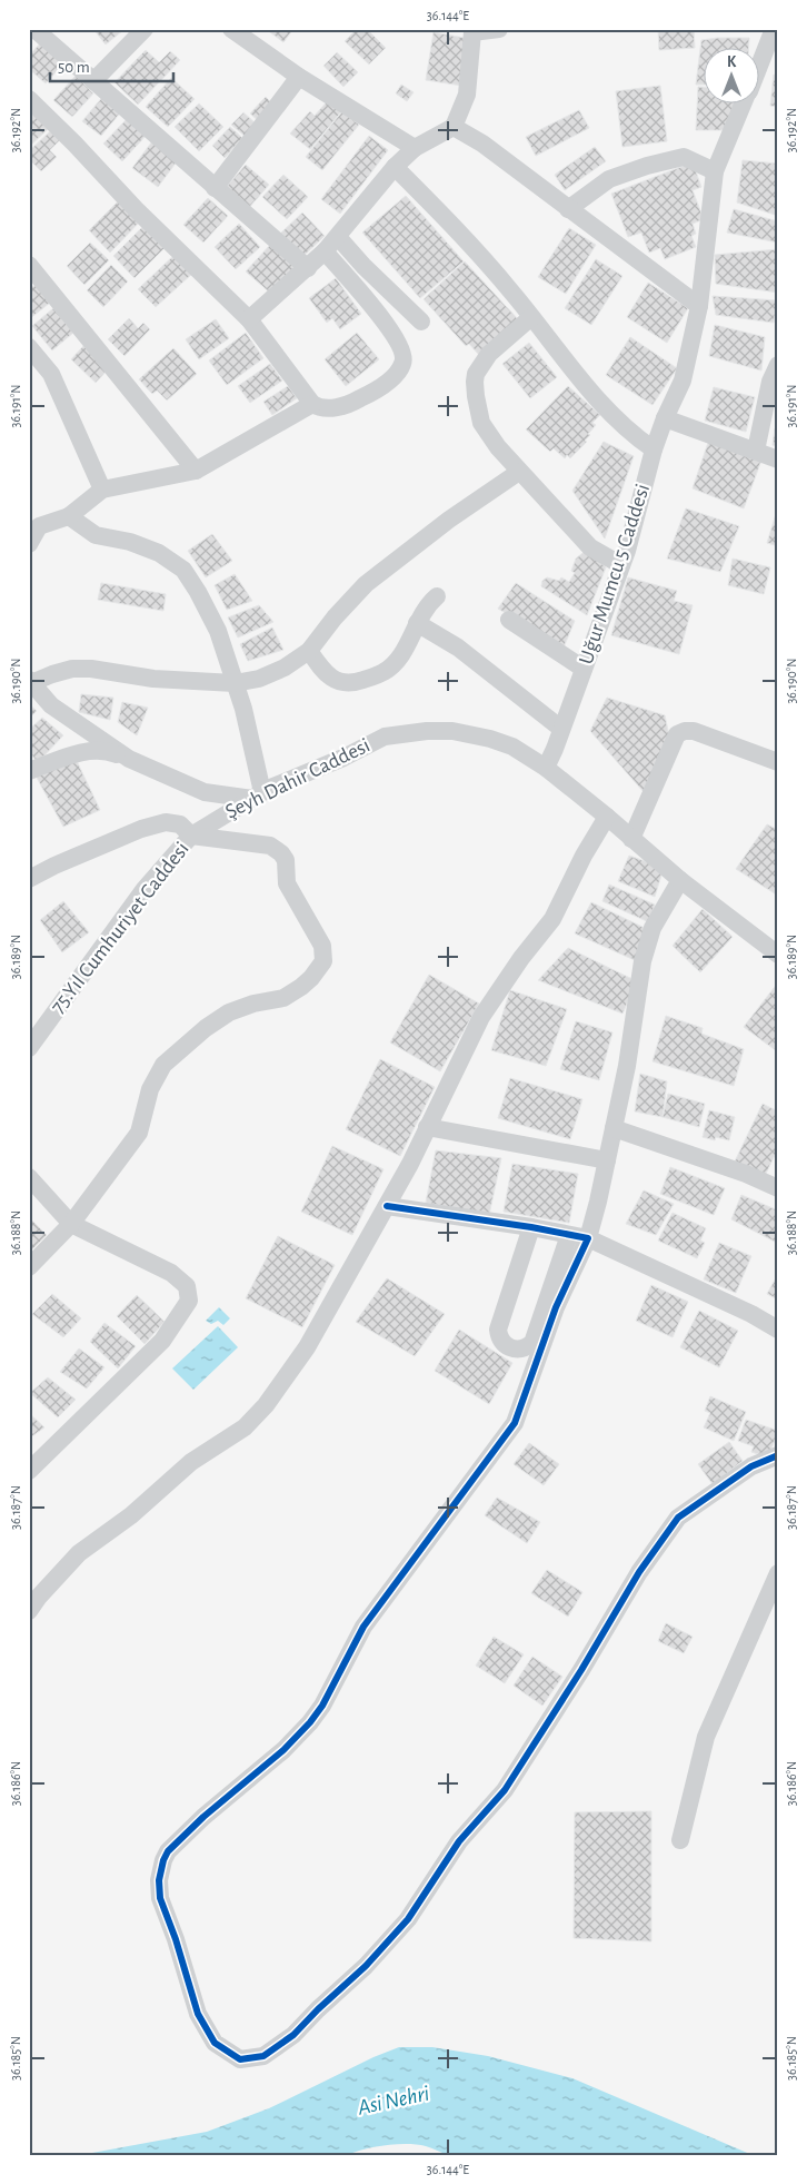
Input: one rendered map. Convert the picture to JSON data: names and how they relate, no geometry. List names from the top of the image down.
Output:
{
  "streets": {
    "street": ["Uğur Mumcu 5 Caddesi", "Şeyh Dahir Caddesi", "75.Yıl Cumhuriyet Caddesi"]
  },
  "crossings": [
    ["Uğur Mumcu 5 Caddesi", "Şeyh Dahir Caddesi"],
    ["Şeyh Dahir Caddesi", "75.Yıl Cumhuriyet Caddesi"]
  ],
  "water": ["Asi Nehri"],
  "scale_bar": "50 m",
  "north": "top",
  "coordinates": [
    "36.144°E",
    "36.192°N",
    "36.191°N",
    "36.190°N",
    "36.189°N",
    "36.188°N",
    "36.187°N",
    "36.186°N",
    "36.185°N"
  ]
}
